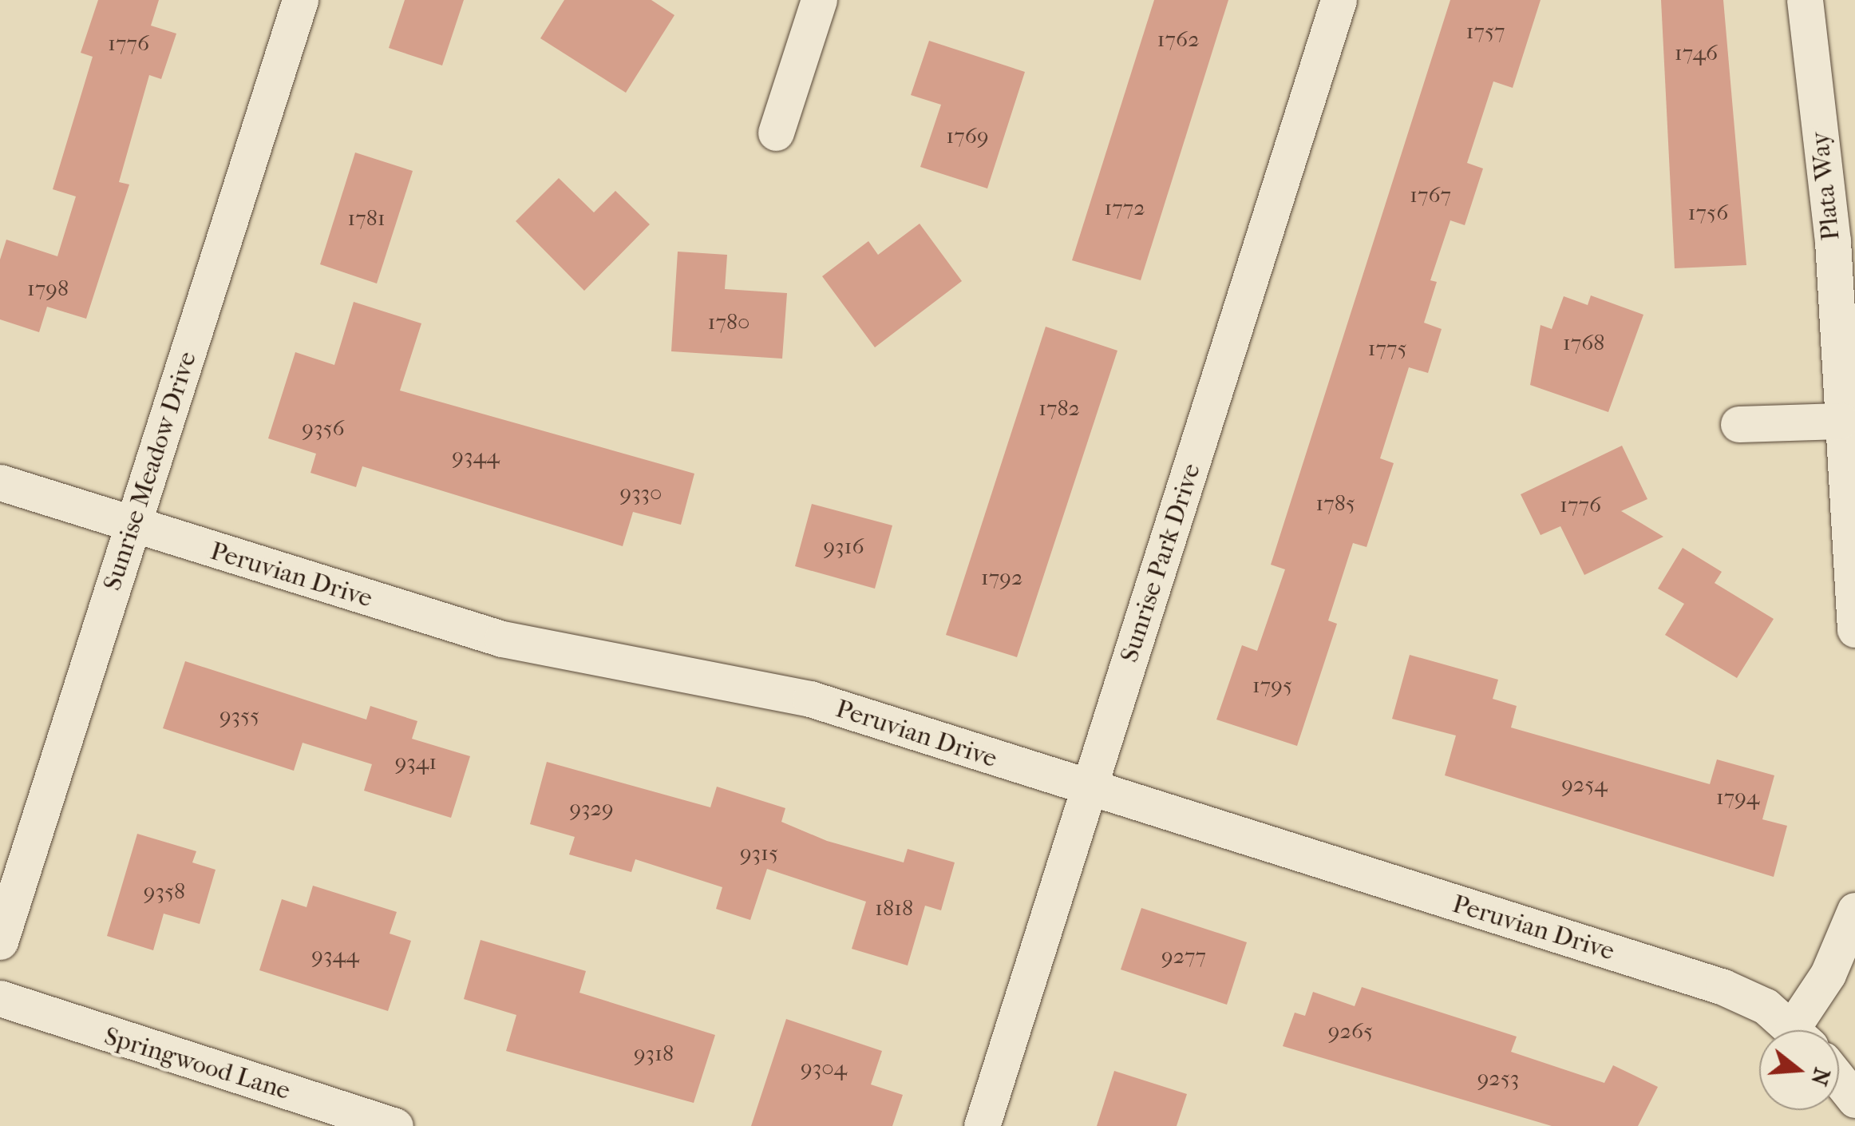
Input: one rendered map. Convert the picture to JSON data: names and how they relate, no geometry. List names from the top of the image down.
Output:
{
  "streets": {
    "street": [
      "Plata Way",
      "Sunrise Meadow Drive",
      "Sunrise Park Drive",
      "Peruvian Drive",
      "Springwood Lane"
    ]
  },
  "crossings": [
    ["Sunrise Meadow Drive", "Peruvian Drive"],
    ["Sunrise Park Drive", "Peruvian Drive"]
  ],
  "house_numbers": [
    "1757",
    "1762",
    "1776",
    "1746",
    "1769",
    "1767",
    "1772",
    "1756",
    "1781",
    "1798",
    "1780",
    "1768",
    "1775",
    "1782",
    "9356",
    "9344",
    "9330",
    "1785",
    "1776",
    "9316",
    "1792",
    "1795",
    "9355",
    "9341",
    "9254",
    "1794",
    "9329",
    "9315",
    "9358",
    "1818",
    "9344",
    "9277",
    "9265",
    "9318",
    "9304",
    "9253"
  ],
  "north": "right"
}
